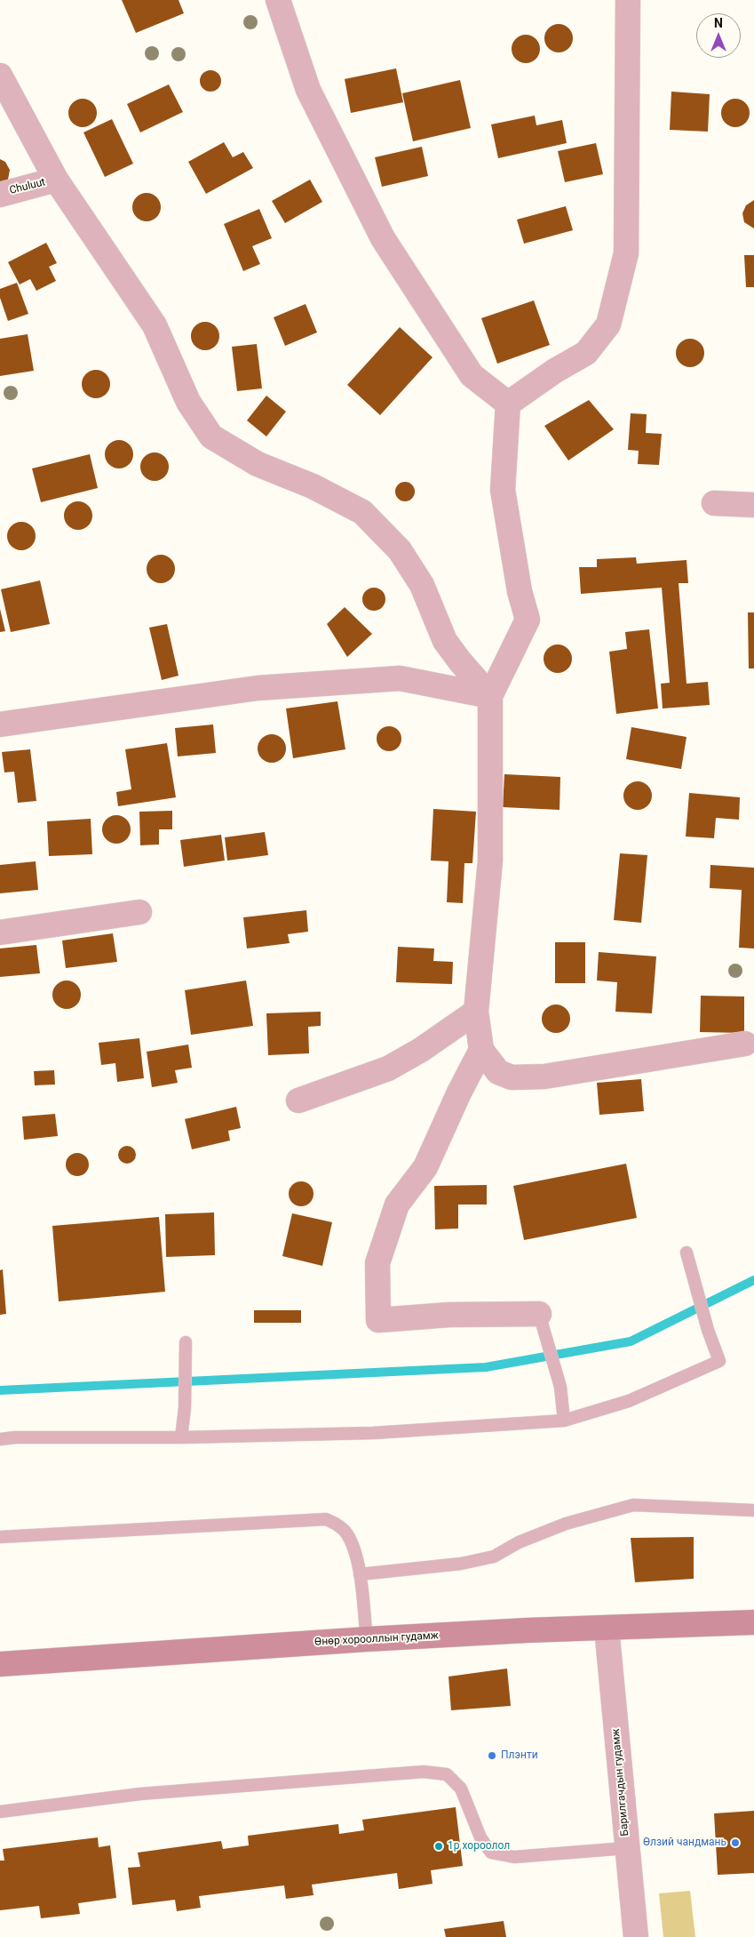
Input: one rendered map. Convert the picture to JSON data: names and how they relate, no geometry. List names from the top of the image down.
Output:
{
  "streets": {
    "main road": ["Өнөр хорооллын гудамж"],
    "street": ["Chuluut", "Барилгачдын гудамж"]
  },
  "crossings": [
    ["Өнөр хорооллын гудамж", "Барилгачдын гудамж"]
  ],
  "places": ["Плэнти", "Өлзий чандмань", "1р хороолол"],
  "north": "top"
}
